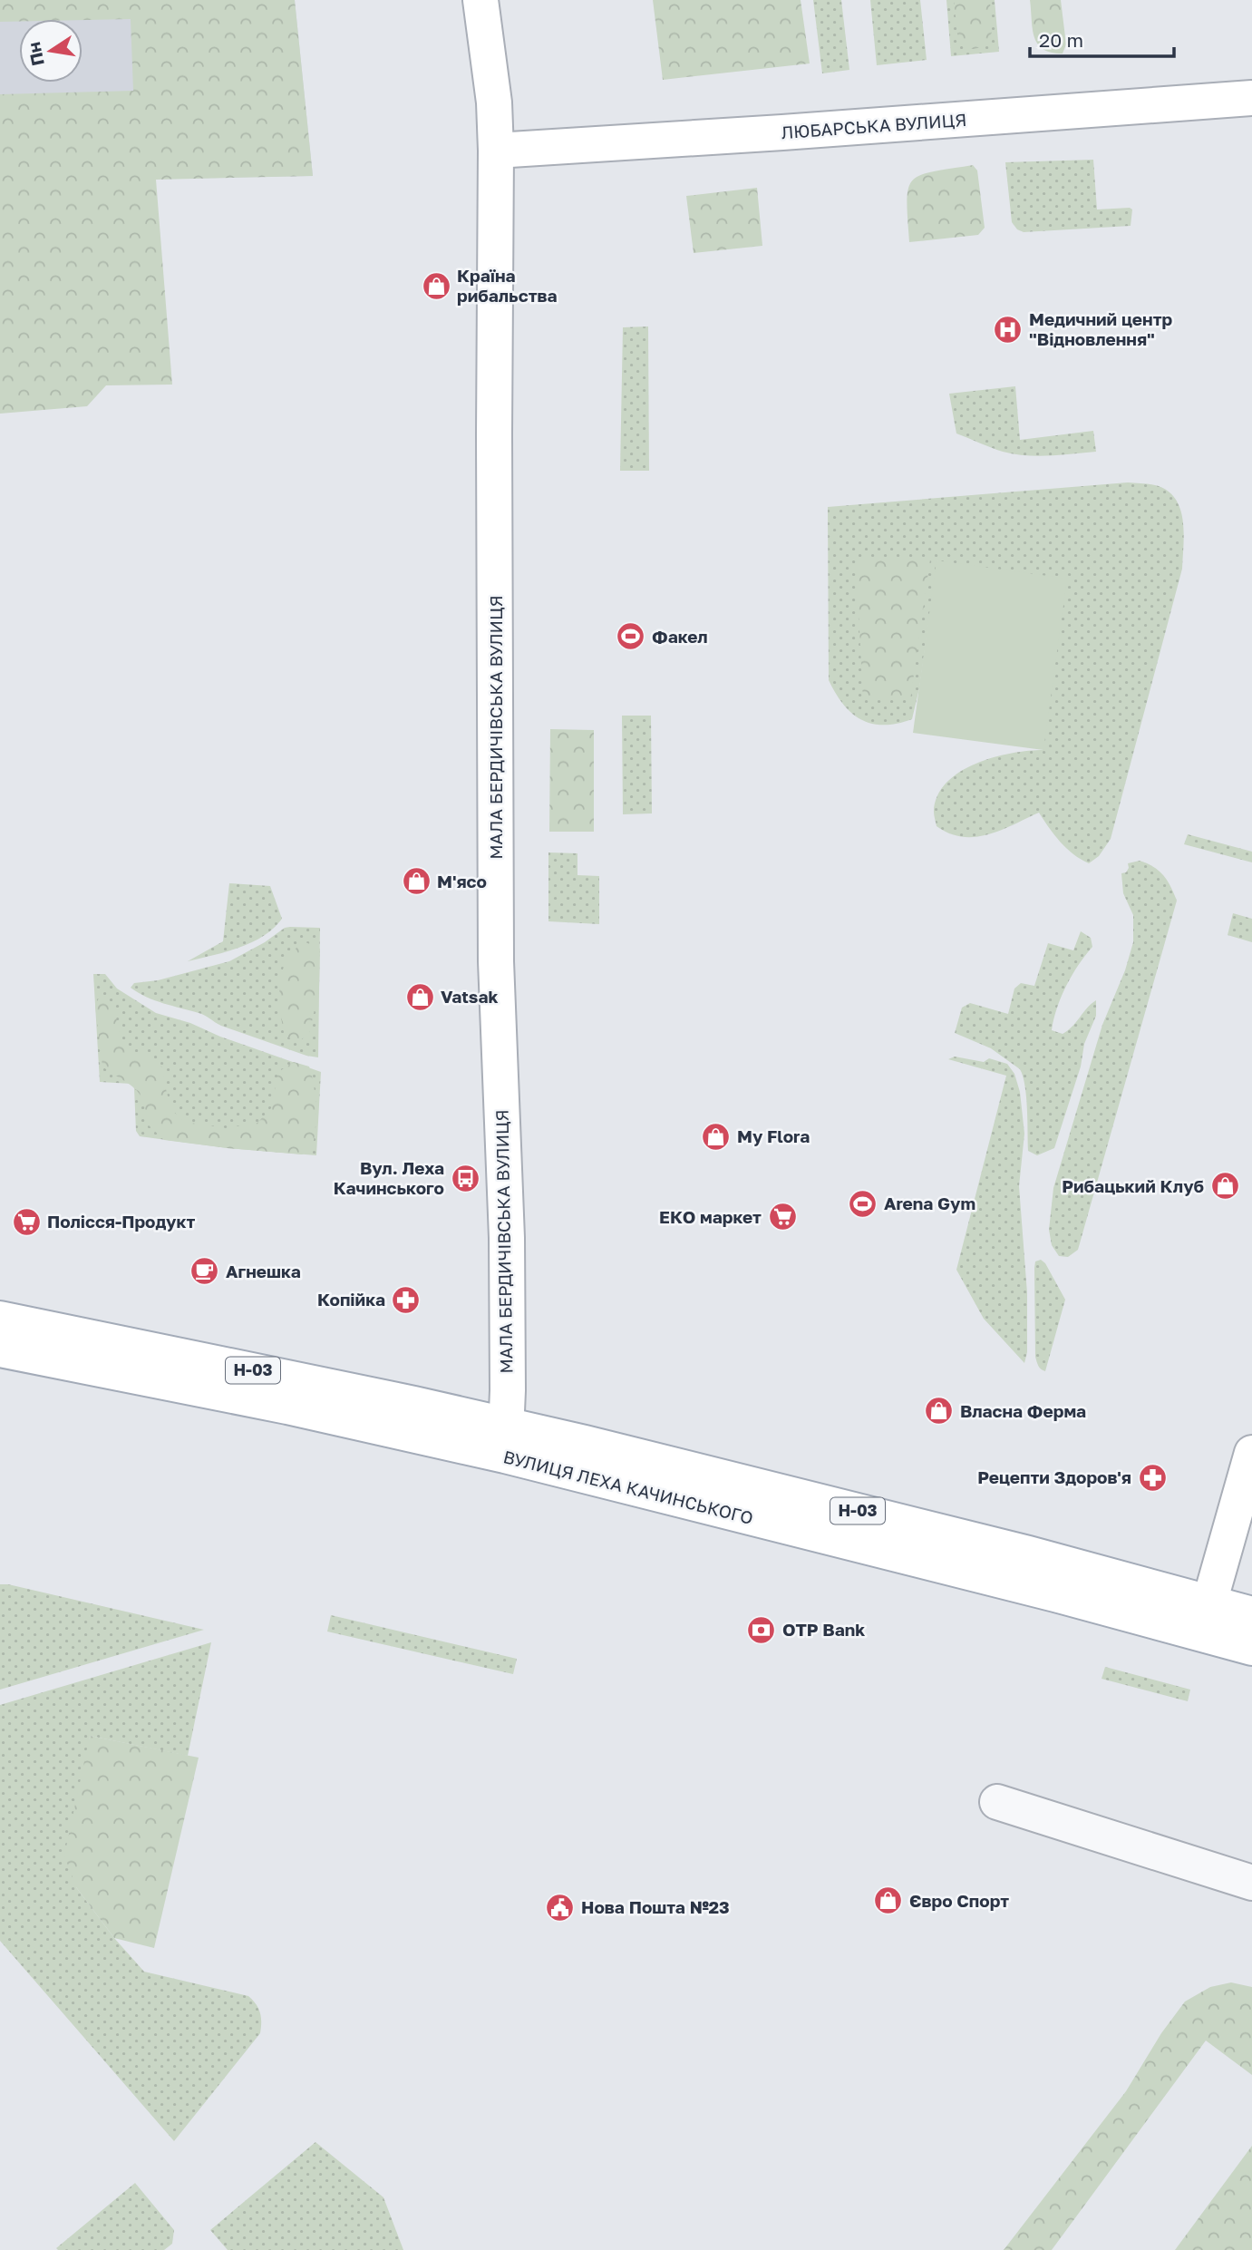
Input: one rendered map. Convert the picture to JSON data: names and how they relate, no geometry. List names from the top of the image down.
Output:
{
  "streets": {
    "street": [
      "ЛЮБАРСЬКА ВУЛИЦЯ",
      "МАЛА БЕРДИЧІВСЬКА ВУЛИЦЯ",
      "Н-03",
      "ВУЛИЦЯ ЛЕХА КАЧИНСЬКОГО"
    ]
  },
  "crossings": [
    ["ЛЮБАРСЬКА ВУЛИЦЯ", "МАЛА БЕРДИЧІВСЬКА ВУЛИЦЯ"],
    ["МАЛА БЕРДИЧІВСЬКА ВУЛИЦЯ", "ВУЛИЦЯ ЛЕХА КАЧИНСЬКОГО"]
  ],
  "places": {
    "shop": [
      "Країна рибальства",
      "М'ясо",
      "Vatsak",
      "My Flora",
      "Рибацький Клуб",
      "Власна Ферма",
      "Євро Спорт"
    ],
    "hospital": ["Медичний центр \"Відновлення\""],
    "sports": ["Факел", "Arena Gym"],
    "bus stop": ["Вул. Леха Качинського"],
    "supermarket": ["ЕКО маркет", "Полісся-Продукт"],
    "cafe": ["Агнешка"],
    "pharmacy": ["Копійка", "Рецепти Здоров'я"],
    "bank": ["OTP Bank"],
    "public building": ["Нова Пошта №23"]
  },
  "scale_bar": "20 m",
  "north": "left"
}
